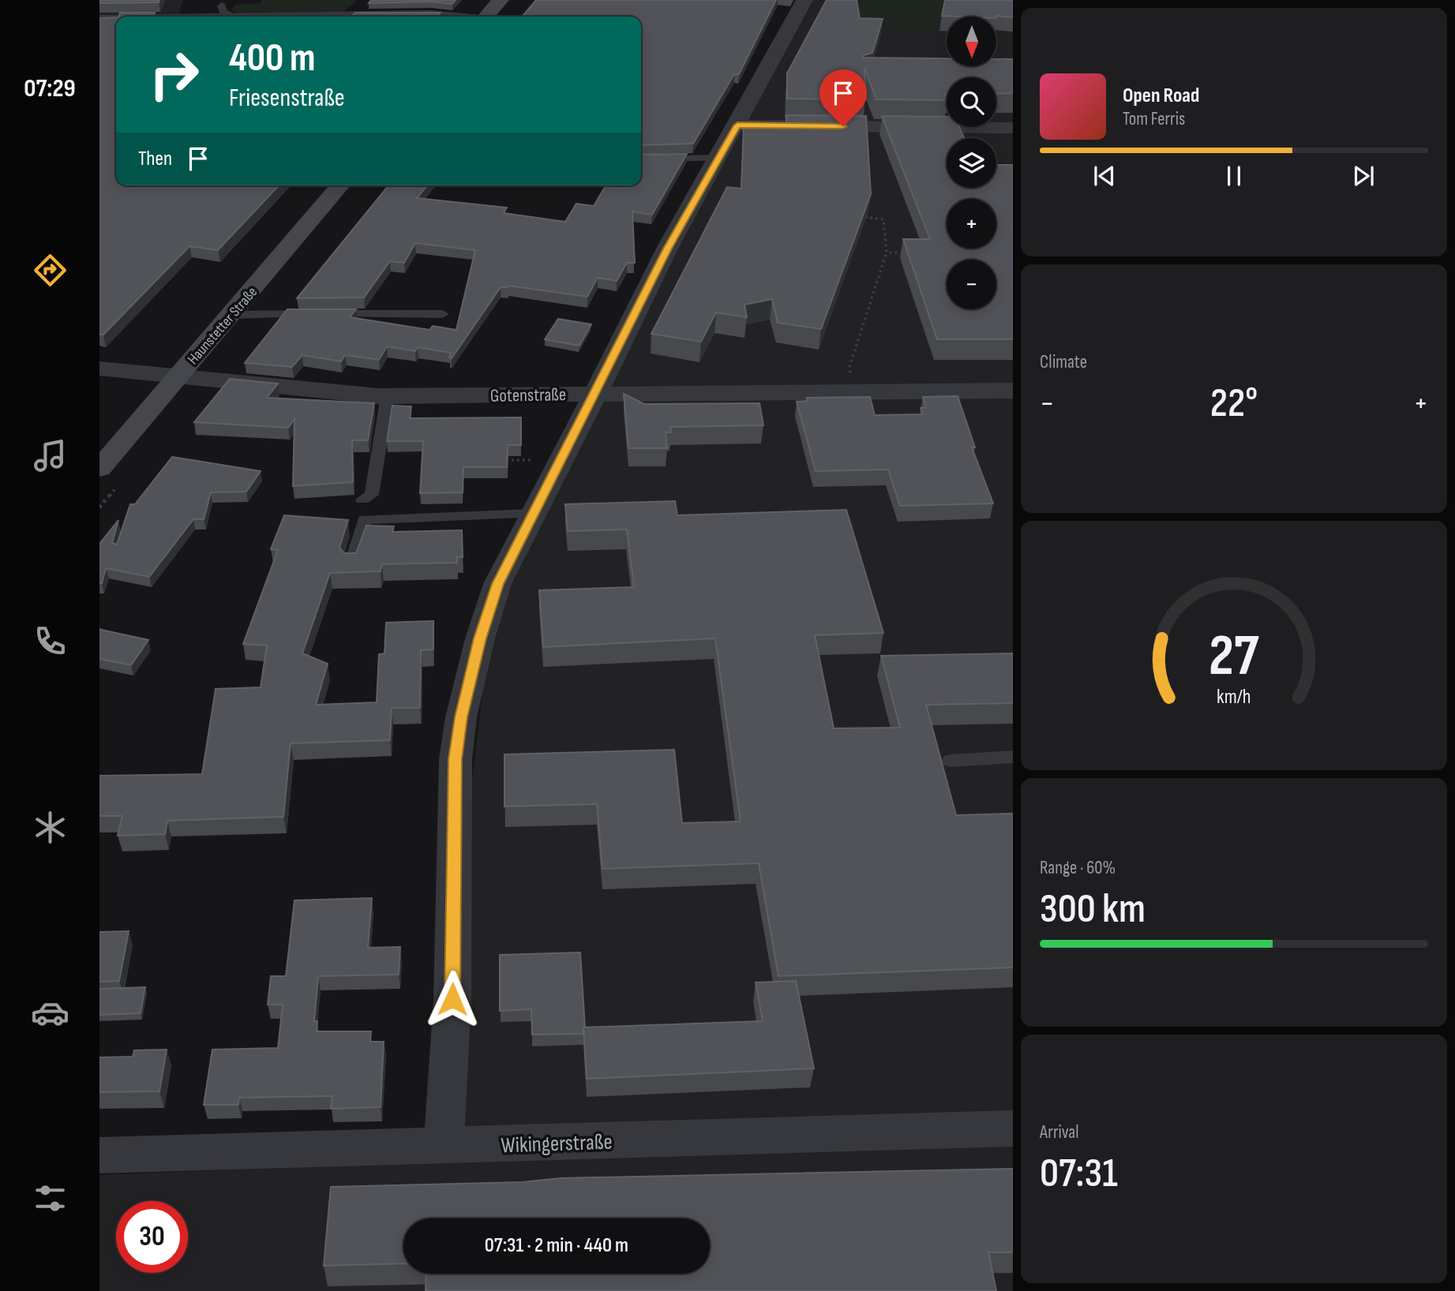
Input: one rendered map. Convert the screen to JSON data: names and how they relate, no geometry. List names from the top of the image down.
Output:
{
  "streets": {
    "main road": ["Haunstetter Straße"],
    "street": ["Gotenstraße", "Wikingerstraße"]
  },
  "crossings": [
    ["Haunstetter Straße", "Gotenstraße"]
  ],
  "north": "bottom",
  "page": {
    "tabs": "07:29",
    "map_buttons": ["+", "−"],
    "turn": ["400 m", "Friesenstraße"],
    "song": ["Open Road", "Tom Ferris"],
    "then": "Then",
    "tile": [
      "Climate",
      ["Range · 60%", "300 km"],
      ["Arrival", "07:31"]
    ],
    "heat": ["−", "22°", "+"],
    "limit": "30",
    "trip": "07:31 · 2 min · 440 m",
    "gauge": ["27", "km/h"]
  }
}
